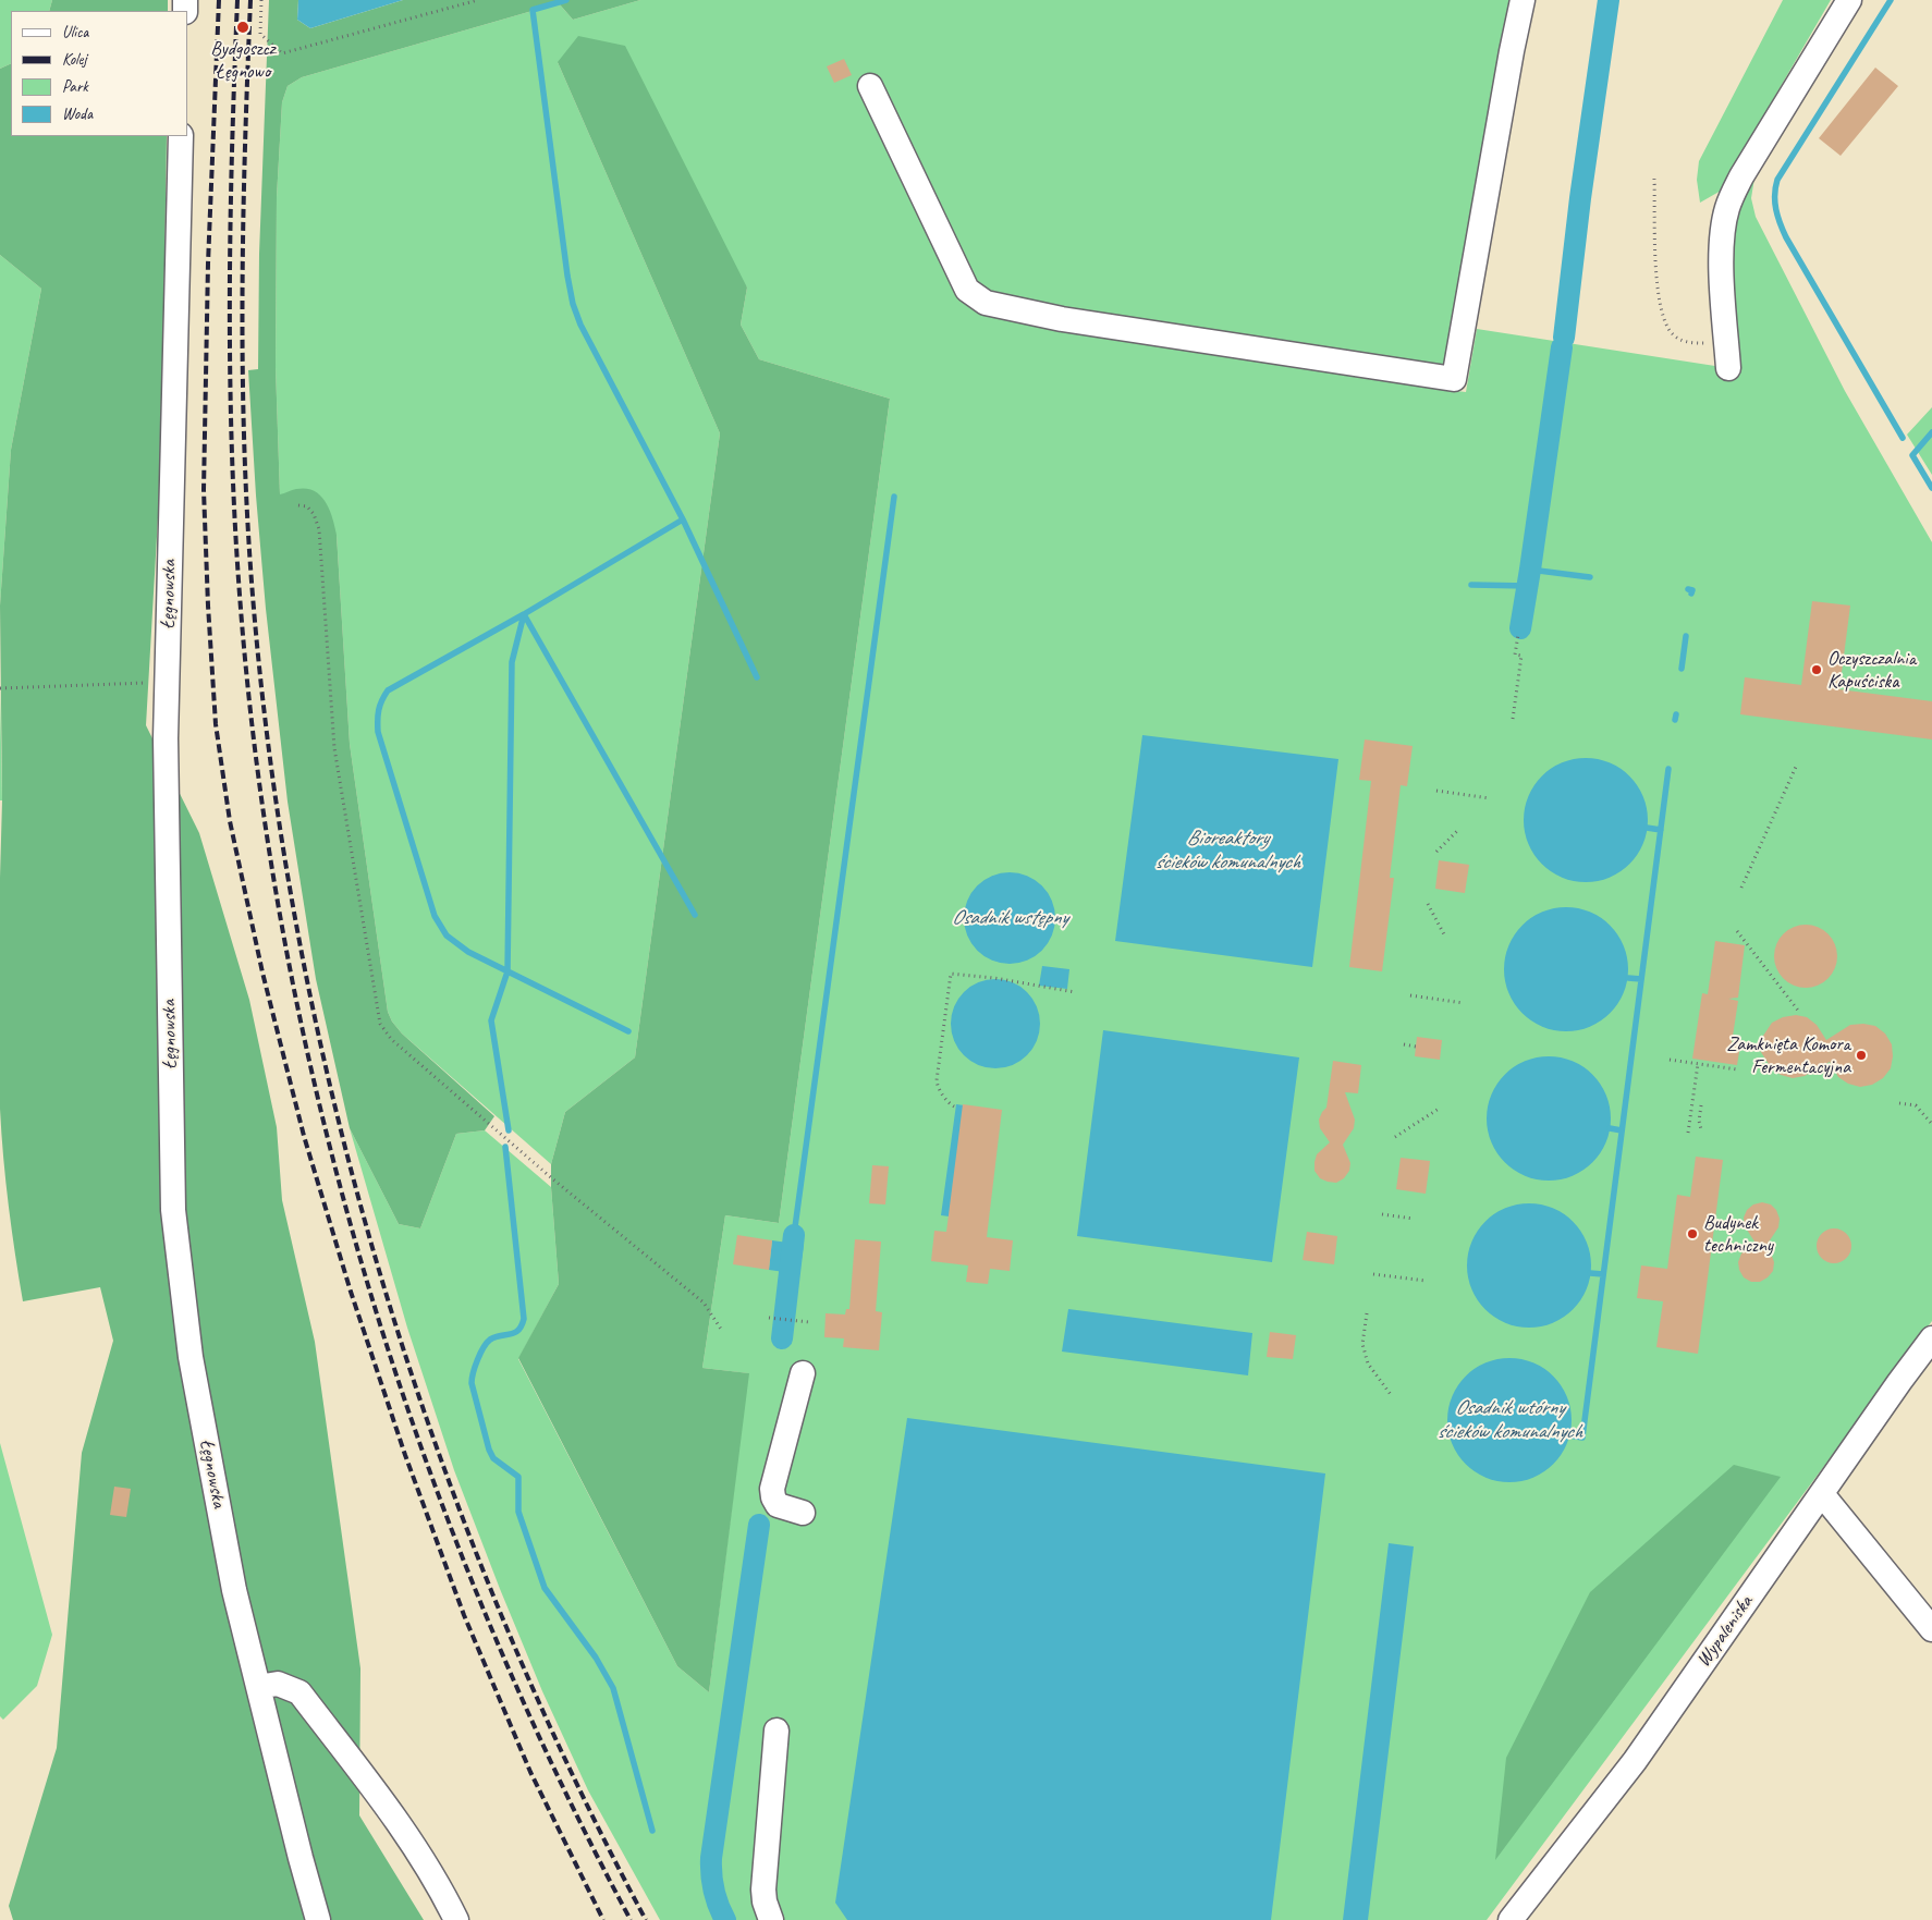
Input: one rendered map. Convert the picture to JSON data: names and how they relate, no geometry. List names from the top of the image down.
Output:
{
  "streets": {
    "street": ["Łęgnowska", "Wypaleniska"]
  },
  "water": ["Bioreaktory ścieków komunalnych", "Osadnik wstępny", "Osadnik wtórny ścieków komunalnych"],
  "places": [
    "Bydgoszcz Łęgnowo",
    "Oczyszczalnia Kapuściska",
    "Zamknięta Komora Fermentacyjna",
    "Budynek techniczny"
  ],
  "legend": [
    "Ulica",
    "Kolej",
    "Park",
    "Woda"
  ]
}
